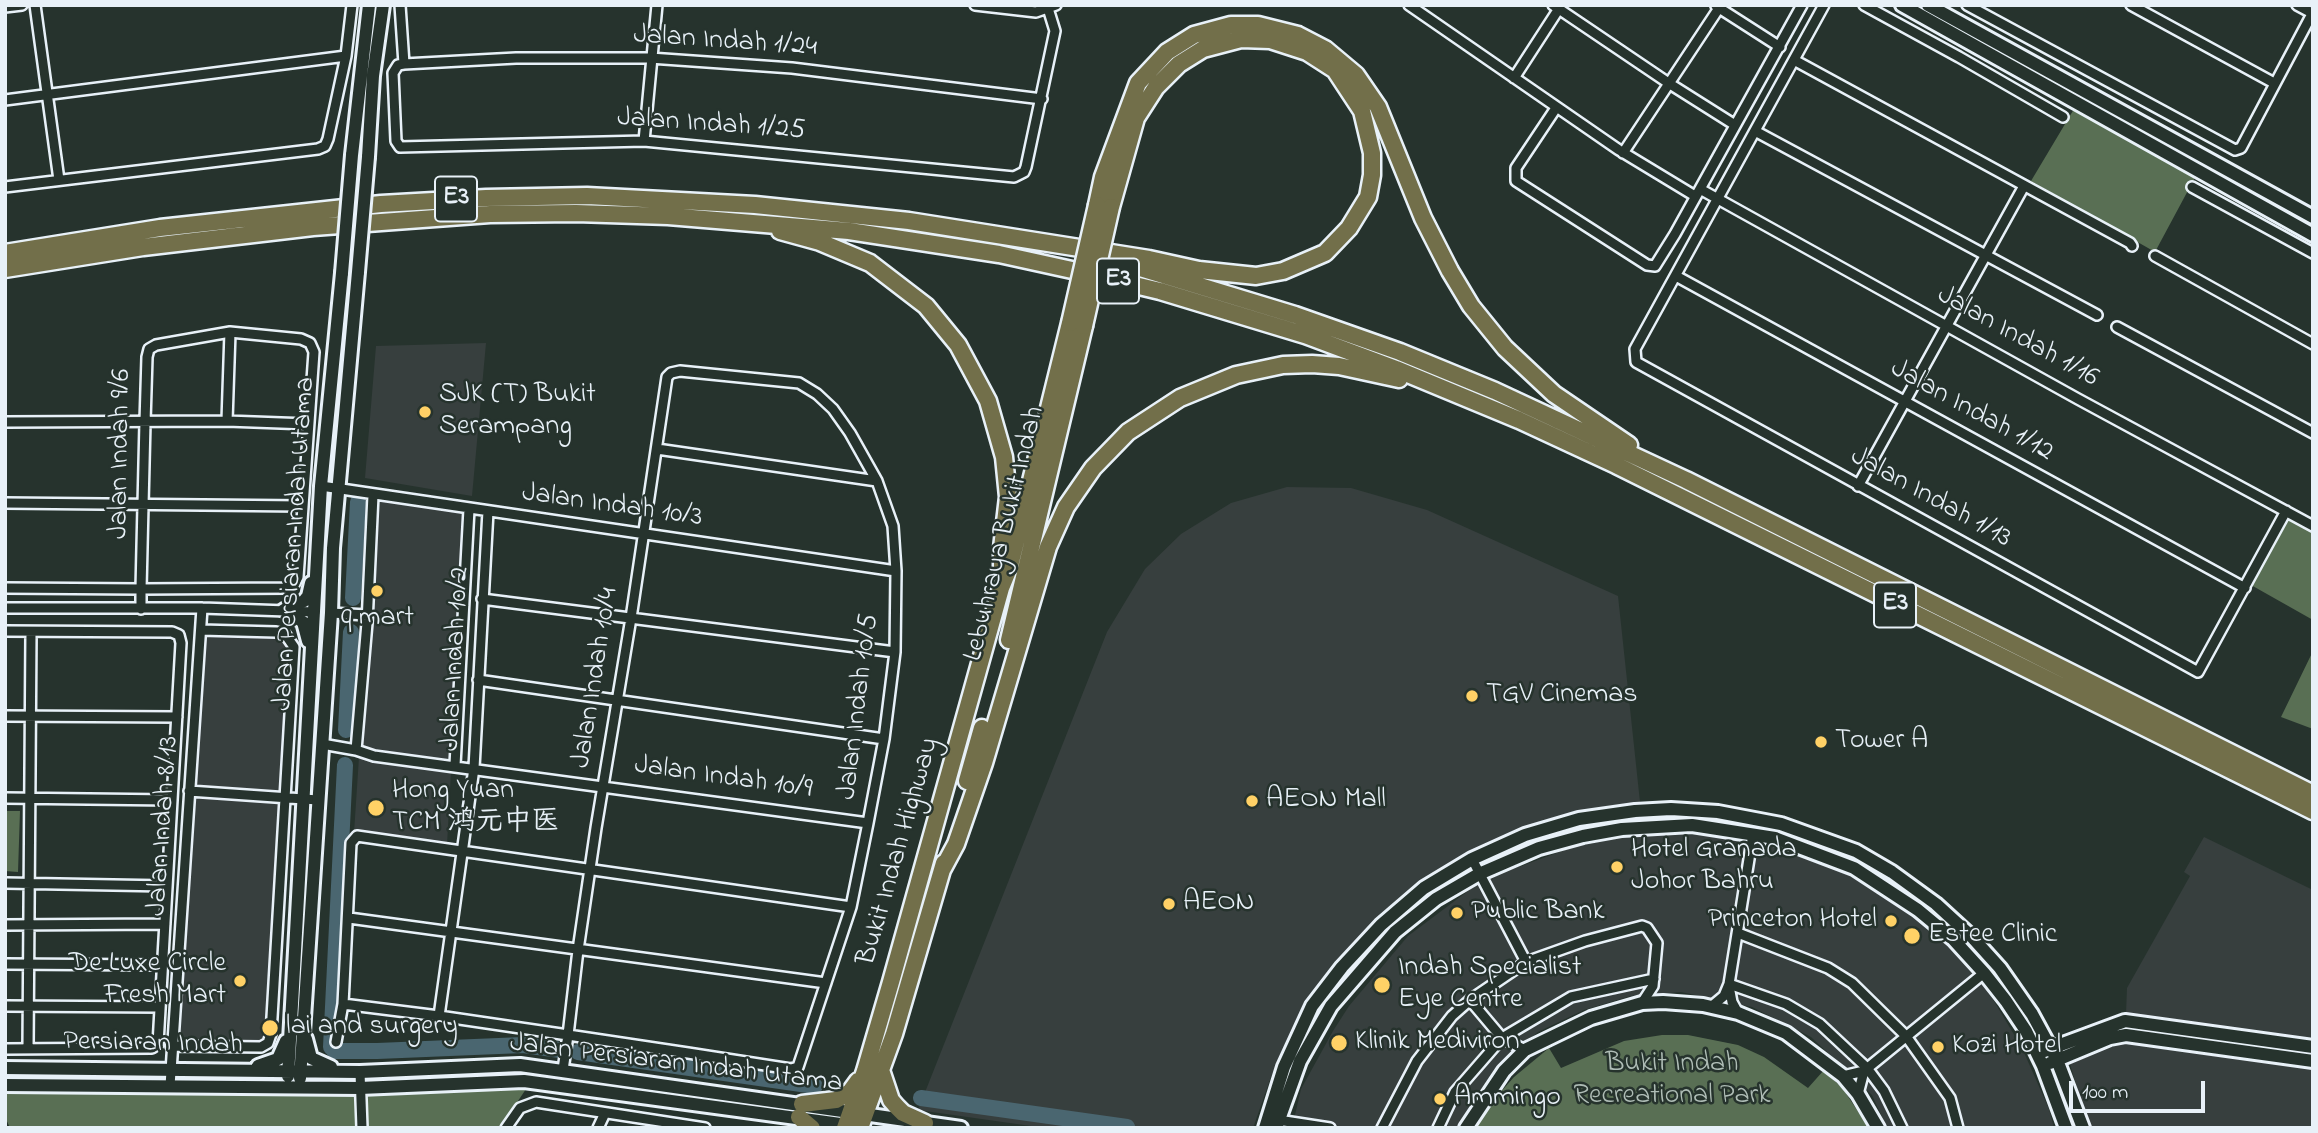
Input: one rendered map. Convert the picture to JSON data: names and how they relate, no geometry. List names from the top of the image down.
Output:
{
  "streets": {
    "highway": ["E3", "Lebuhraya Bukit Indah", "Bukit Indah Highway"],
    "main road": ["Jalan Persiaran Indah Utama", "Persiaran Indah"],
    "street": [
      "Jalan Indah 1/24",
      "Jalan Indah 1/25",
      "Jalan Indah 1/16",
      "Jalan Indah 1/12",
      "Jalan Indah 9/6",
      "Jalan Indah 1/13",
      "Jalan Indah 10/3",
      "Jalan Indah 10/2",
      "Jalan Indah 10/4",
      "Jalan Indah 10/5",
      "Jalan Indah 10/9",
      "Jalan Indah 8/13"
    ]
  },
  "crossings": [
    ["Jalan Indah 1/24", "Jalan Indah 1/25"],
    ["Jalan Indah 1/12", "Jalan Indah 1/13"],
    ["Jalan Indah 10/3", "Jalan Persiaran Indah Utama"],
    ["Jalan Indah 10/3", "Jalan Indah 10/2"],
    ["Jalan Indah 10/3", "Jalan Indah 10/4"],
    ["Jalan Indah 10/3", "Jalan Indah 10/5"],
    ["Lebuhraya Bukit Indah", "Bukit Indah Highway"],
    ["Jalan Persiaran Indah Utama", "Jalan Indah 10/4"],
    ["Jalan Persiaran Indah Utama", "Jalan Indah 10/9"],
    ["Jalan Persiaran Indah Utama", "Bukit Indah Highway"],
    ["Jalan Persiaran Indah Utama", "Persiaran Indah"],
    ["Jalan Indah 10/2", "Jalan Indah 10/9"],
    ["Jalan Indah 10/4", "Jalan Indah 10/5"],
    ["Jalan Indah 10/4", "Jalan Indah 10/9"],
    ["Jalan Indah 10/5", "Jalan Indah 10/9"],
    ["Jalan Indah 8/13", "Persiaran Indah"]
  ],
  "parks": ["Bukit Indah Recreational Park"],
  "places": [
    "SJK (T) Bukit Serampang",
    "q mart",
    "TGV Cinemas",
    "Tower A",
    "AEON Mall",
    "Hong Yuan TCM 鸿元中医",
    "Hotel Granada Johor Bahru",
    "AEON",
    "Public Bank",
    "Princeton Hotel",
    "Estee Clinic",
    "De Luxe Circle Fresh Mart",
    "Indah Specialist Eye Centre",
    "lai and surgery",
    "Klinik Mediviron",
    "Kozi Hotel",
    "Ammingo"
  ],
  "scale_bar": "100 m"
}
